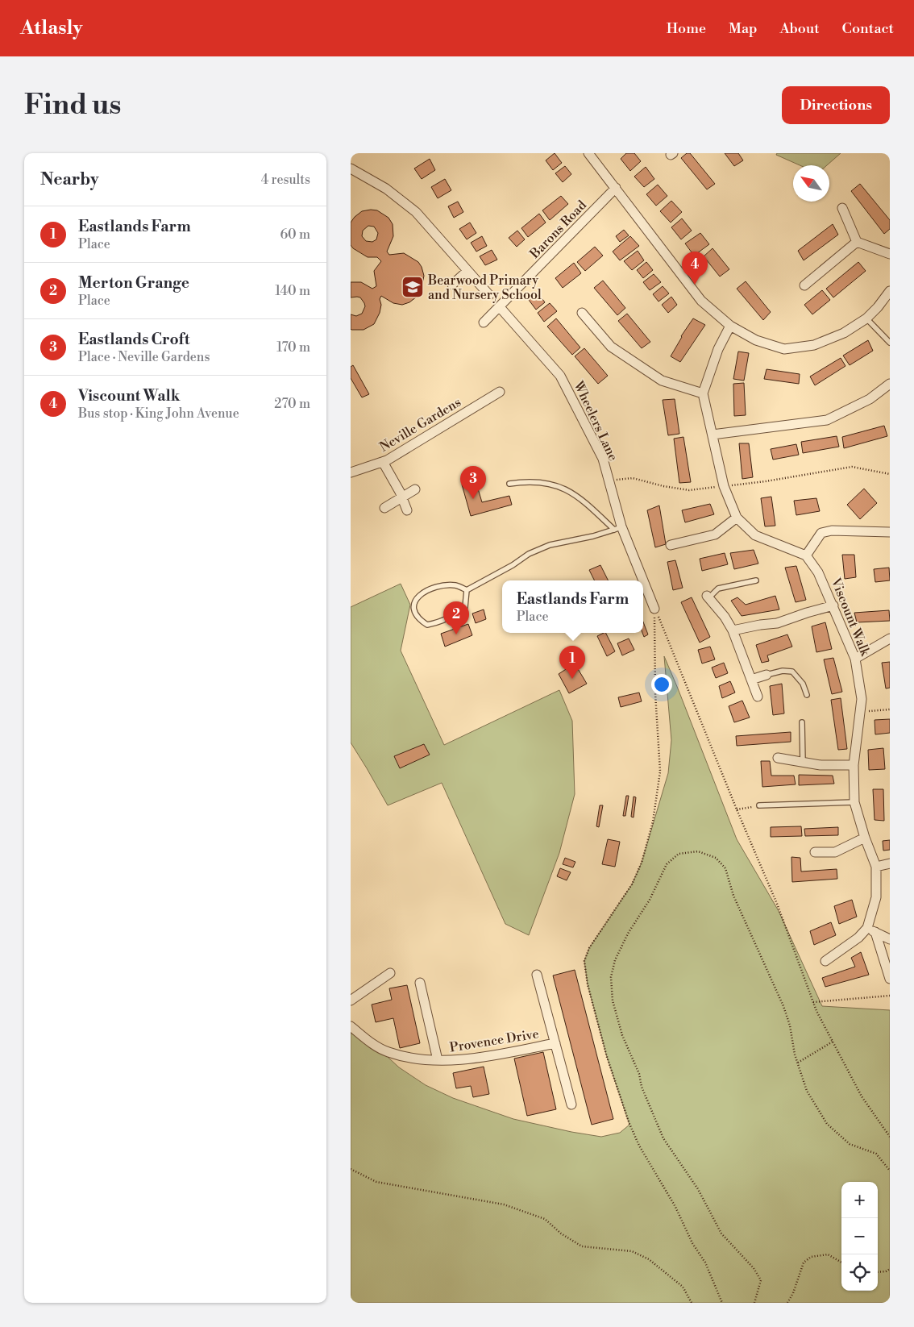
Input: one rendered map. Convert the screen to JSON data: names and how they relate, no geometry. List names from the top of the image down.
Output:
{
  "streets": {
    "street": [
      "Barons Road",
      "Wheelers Lane",
      "Neville Gardens",
      "Viscount Walk",
      "Provence Drive"
    ]
  },
  "crossings": [
    ["Barons Road", "Wheelers Lane"]
  ],
  "places": {
    "school or university": ["Bearwood Primary and Nursery School"]
  },
  "north": "top left",
  "page": {
    "header": "Atlasly",
    "nav": [
      "Home",
      "Map",
      "About",
      "Contact"
    ],
    "buttons": "Directions",
    "title": "Find us",
    "heading": ["Nearby", "4 results"],
    "list": [
      {
        "mark": "1",
        "name": "Eastlands Farm",
        "note": "Place",
        "value": "60 m"
      },
      {
        "mark": "2",
        "name": "Merton Grange",
        "note": "Place",
        "value": "140 m"
      },
      {
        "mark": "3",
        "name": "Eastlands Croft",
        "note": "Place · Neville Gardens",
        "value": "170 m"
      },
      {
        "mark": "4",
        "name": "Viscount Walk",
        "note": "Bus stop · King John Avenue",
        "value": "270 m"
      }
    ],
    "pins": [
      "4",
      "3",
      "2",
      "1"
    ],
    "popup": ["Eastlands Farm", "Place"],
    "map_buttons": ["+", "−"]
  }
}
